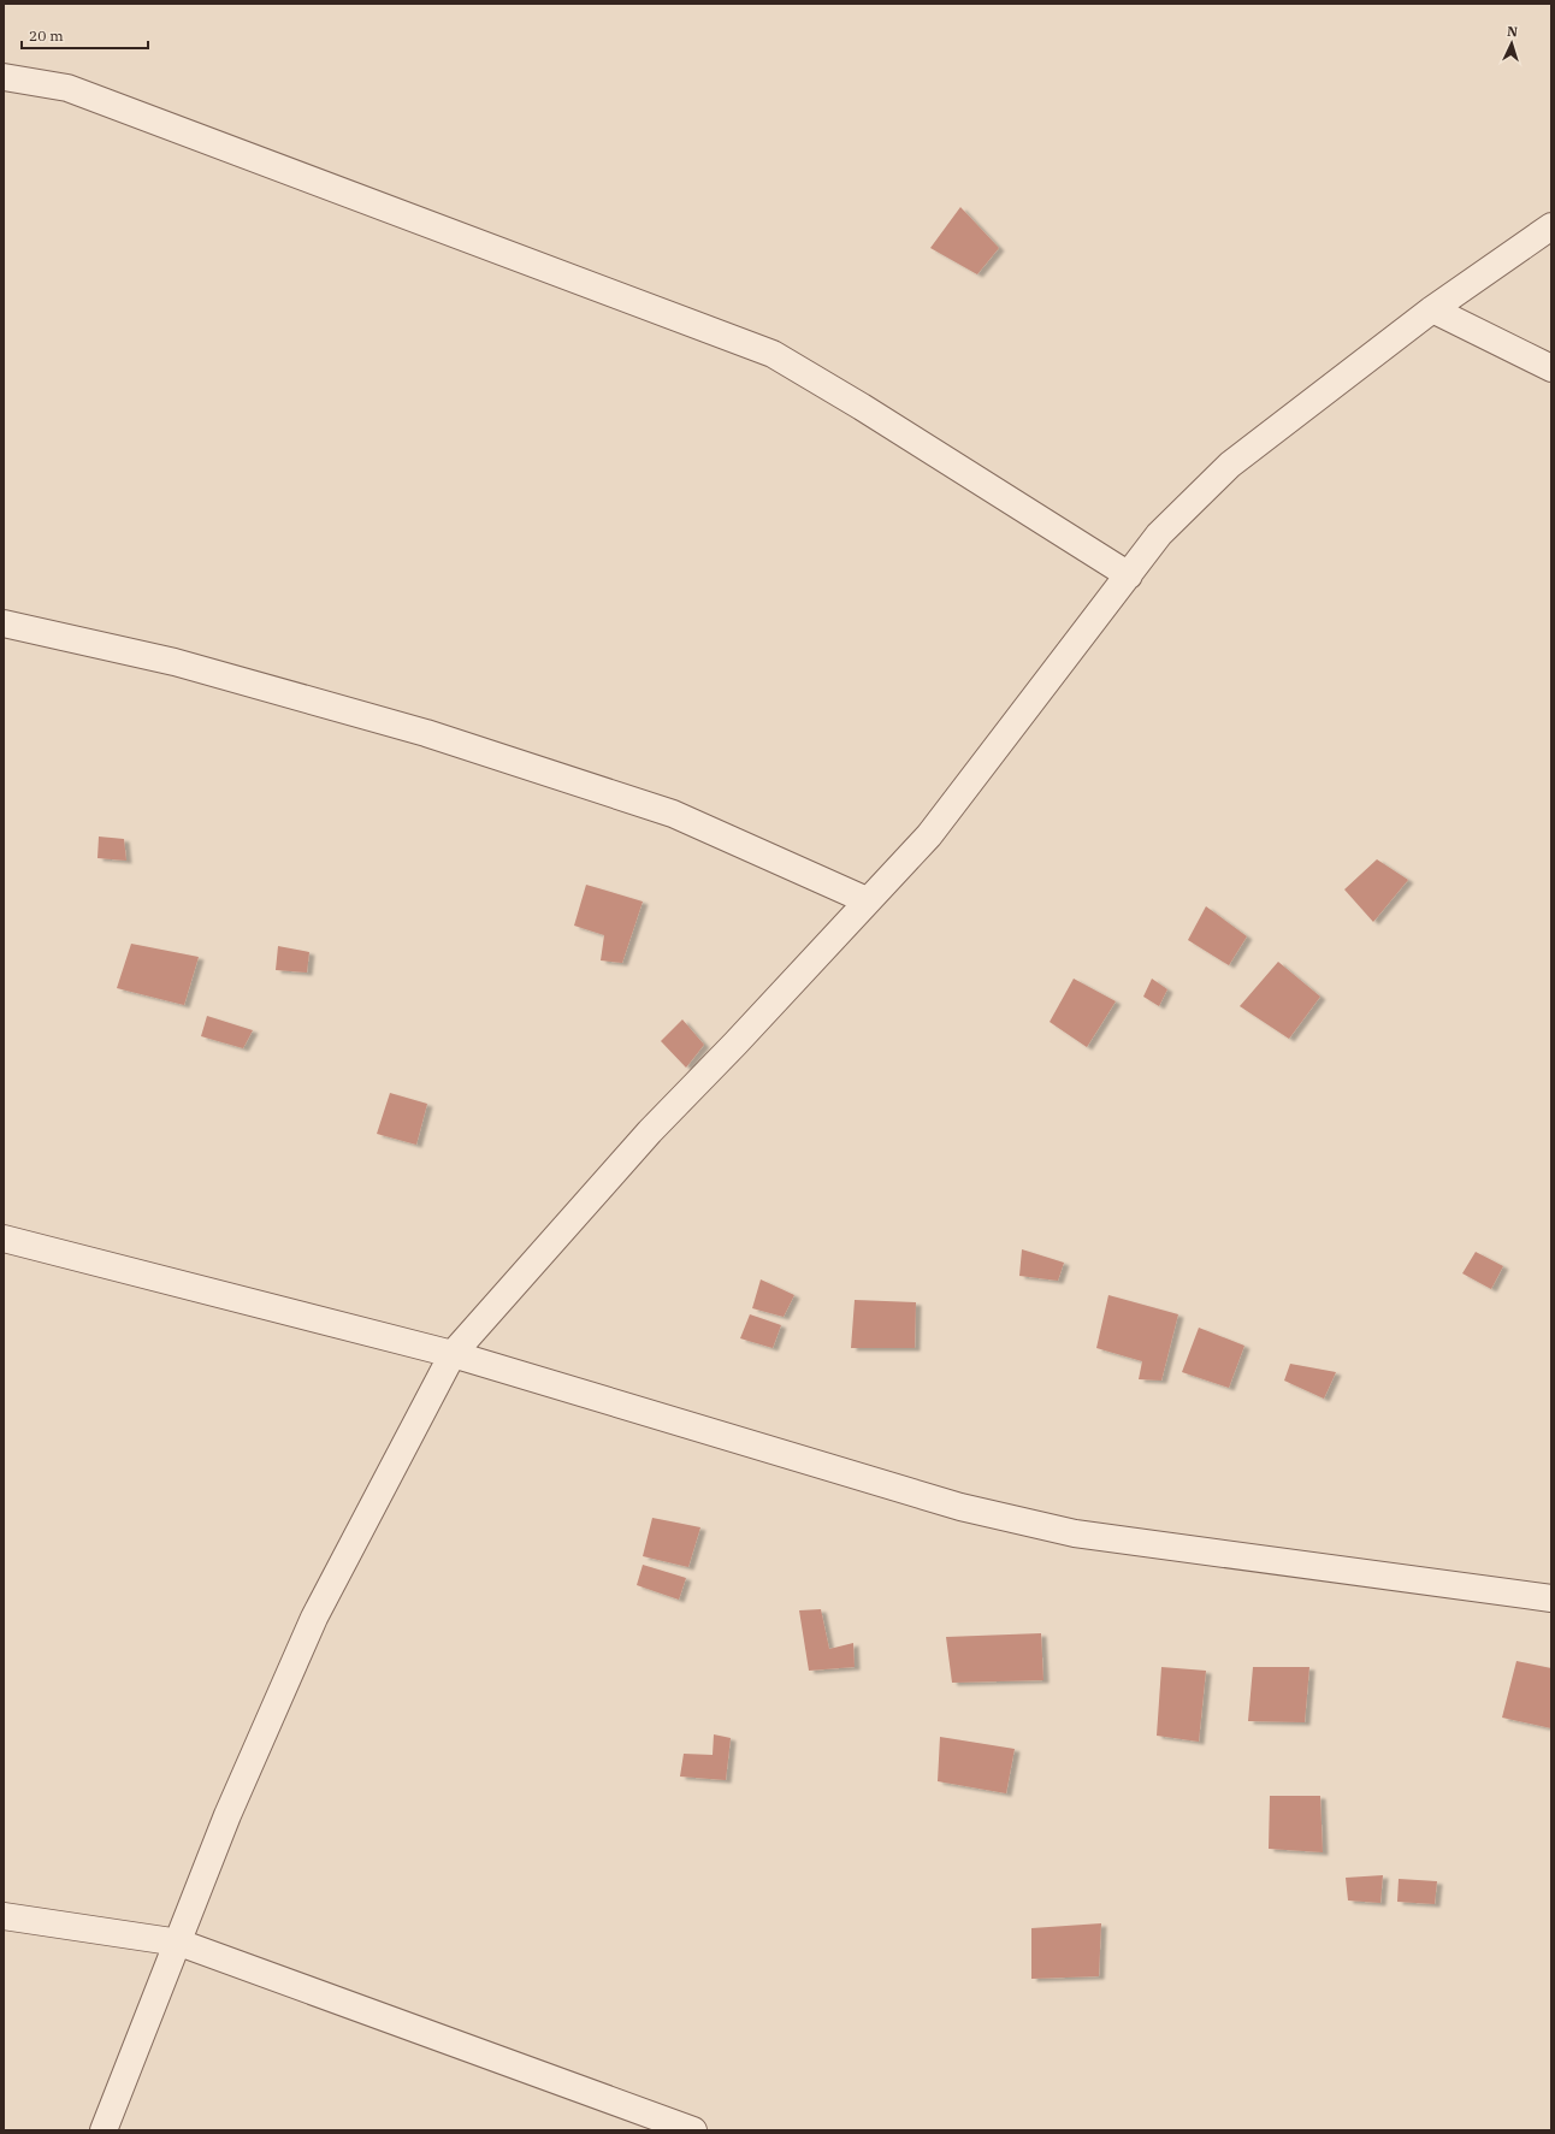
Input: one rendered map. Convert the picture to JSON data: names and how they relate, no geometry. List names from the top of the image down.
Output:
{
  "scale_bar": "20 m",
  "north": "top"
}
